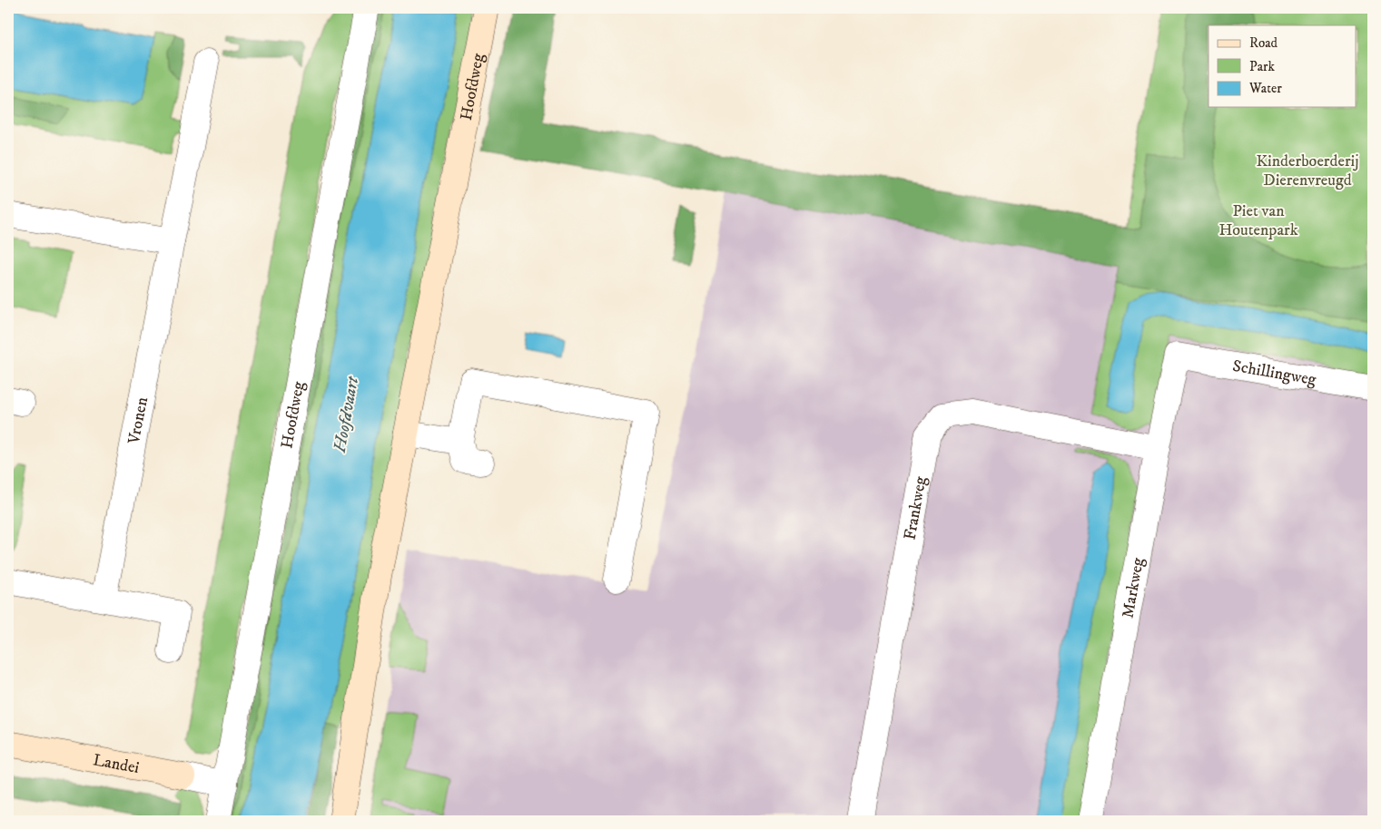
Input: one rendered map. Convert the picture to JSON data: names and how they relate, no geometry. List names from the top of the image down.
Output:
{
  "streets": {
    "street": [
      "Hoofdweg",
      "Schillingweg",
      "Vronen",
      "Frankweg",
      "Markweg",
      "Landei"
    ]
  },
  "crossings": [
    ["Hoofdweg", "Landei"],
    ["Schillingweg", "Markweg"],
    ["Frankweg", "Markweg"]
  ],
  "water": ["Hoofdvaart"],
  "parks": ["Kinderboerderij Dierenvreugd", "Piet van Houtenpark"],
  "legend": ["Road", "Park", "Water"]
}
